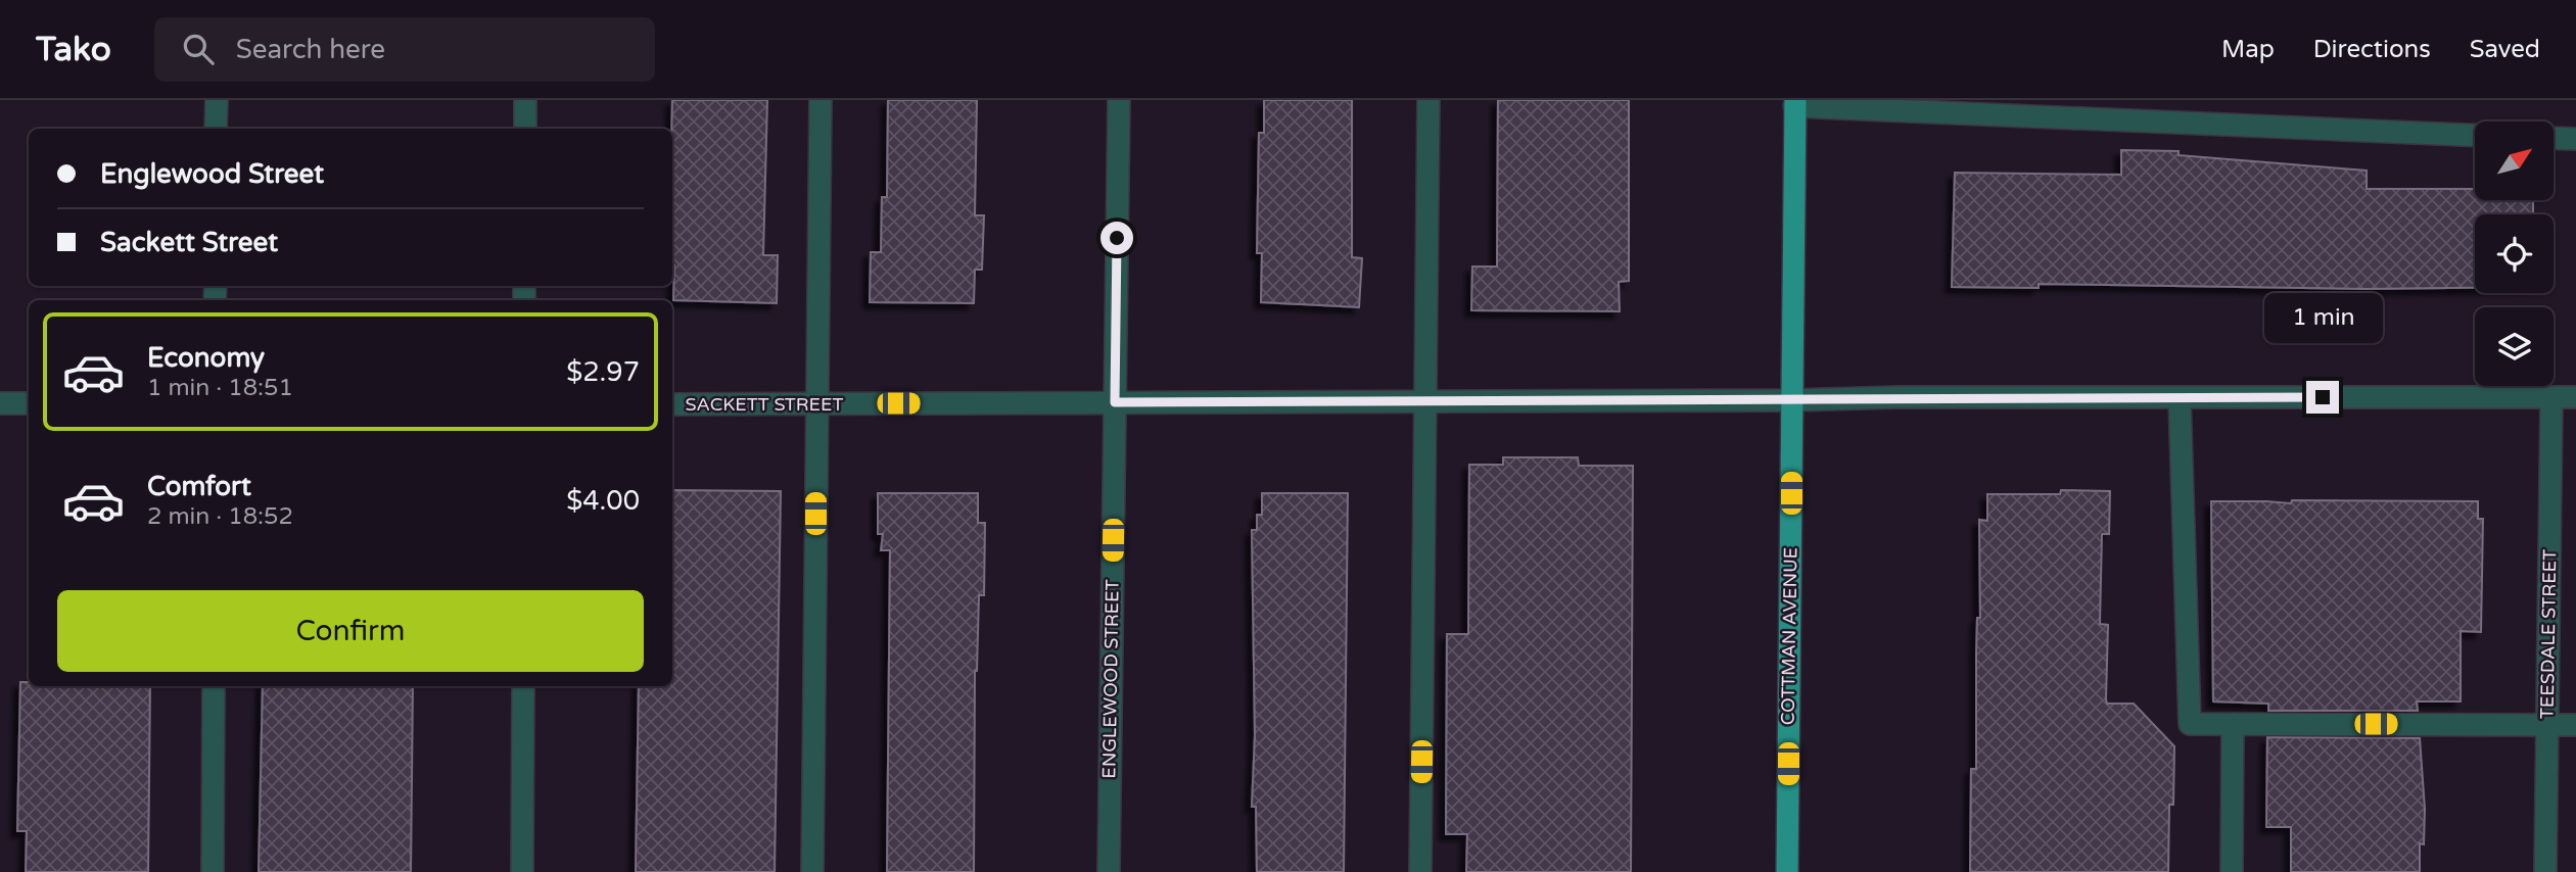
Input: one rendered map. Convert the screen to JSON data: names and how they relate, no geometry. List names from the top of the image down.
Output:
{
  "streets": {
    "main road": ["COTTMAN AVENUE"],
    "street": ["SACKETT STREET", "TEESDALE STREET", "ENGLEWOOD STREET"]
  },
  "crossings": [
    ["SACKETT STREET", "TEESDALE STREET"],
    ["SACKETT STREET", "COTTMAN AVENUE"],
    ["SACKETT STREET", "ENGLEWOOD STREET"]
  ],
  "north": "top right",
  "page": {
    "header": "Tako",
    "search": "Search here",
    "nav": ["Map", "Directions", "Saved"],
    "banner": ["Englewood Street", "Sackett Street"],
    "bubble": "1 min",
    "list": [
      {
        "name": "Economy",
        "note": "1 min · 18:51",
        "value": "$2.97"
      },
      {
        "name": "Comfort",
        "note": "2 min · 18:52",
        "value": "$4.00"
      }
    ],
    "buttons": "Confirm"
  }
}
